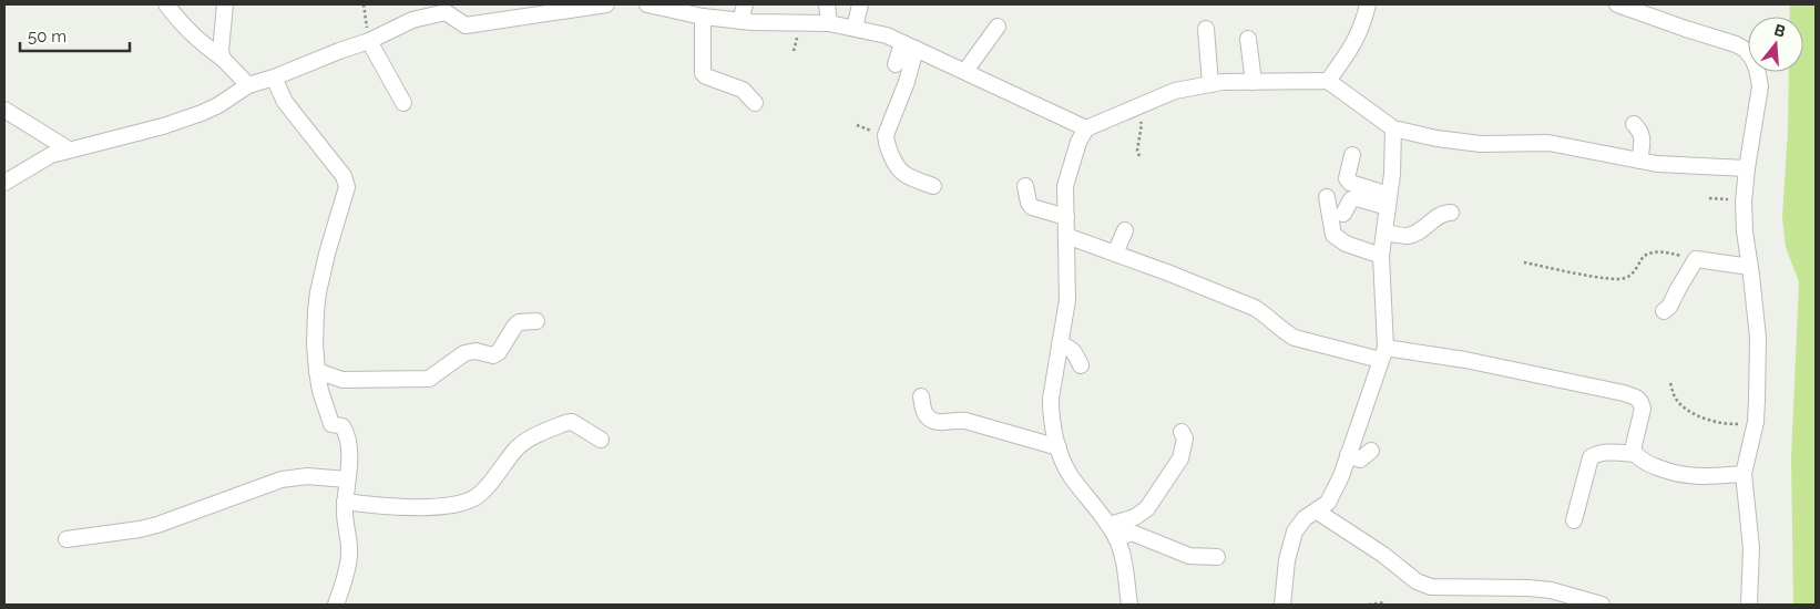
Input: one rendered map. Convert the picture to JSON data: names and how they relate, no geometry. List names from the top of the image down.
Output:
{
  "scale_bar": "50 m",
  "north": "top"
}
